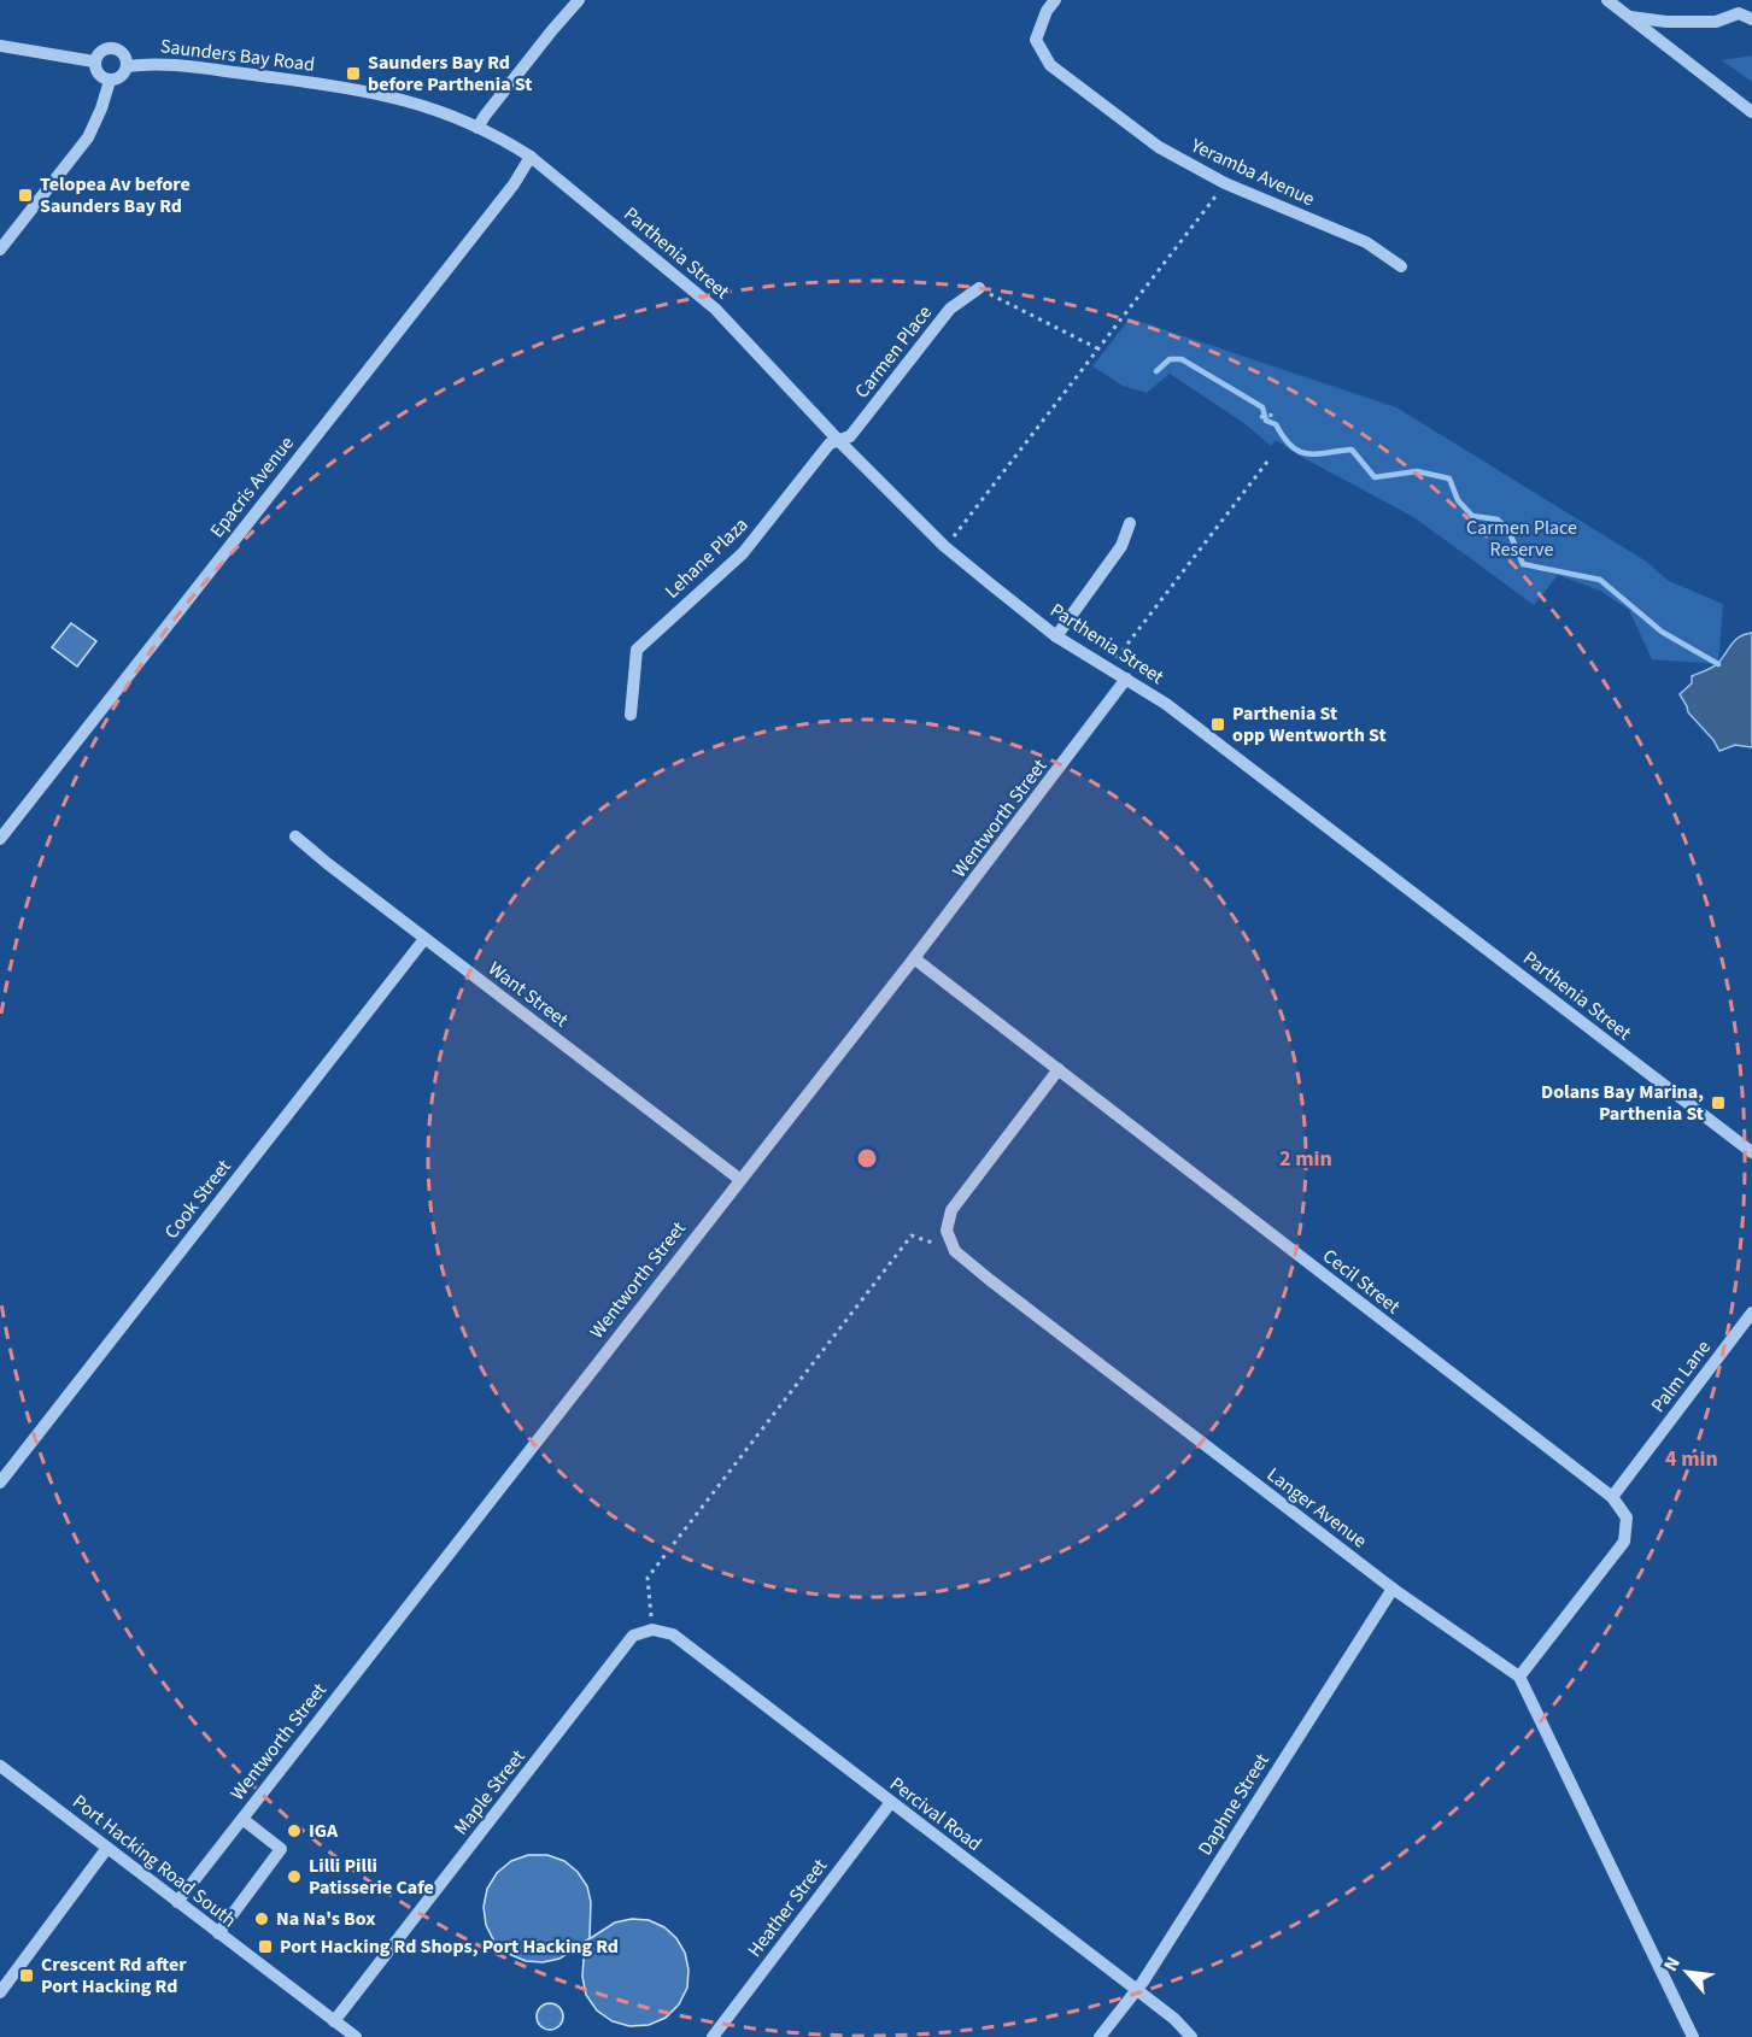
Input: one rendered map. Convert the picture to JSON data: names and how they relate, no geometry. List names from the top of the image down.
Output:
{
  "streets": {
    "street": [
      "Saunders Bay Road",
      "Yeramba Avenue",
      "Parthenia Street",
      "Carmen Place",
      "Epacris Avenue",
      "Lehane Plaza",
      "Wentworth Street",
      "Want Street",
      "Cook Street",
      "Cecil Street",
      "Palm Lane",
      "Langer Avenue",
      "Maple Street",
      "Daphne Street",
      "Percival Road",
      "Port Hacking Road South",
      "Heather Street"
    ]
  },
  "crossings": [
    ["Saunders Bay Road", "Parthenia Street"],
    ["Parthenia Street", "Carmen Place"],
    ["Parthenia Street", "Epacris Avenue"],
    ["Parthenia Street", "Lehane Plaza"],
    ["Parthenia Street", "Wentworth Street"],
    ["Carmen Place", "Lehane Plaza"],
    ["Wentworth Street", "Want Street"],
    ["Wentworth Street", "Cecil Street"],
    ["Wentworth Street", "Port Hacking Road South"],
    ["Want Street", "Cook Street"],
    ["Cecil Street", "Palm Lane"],
    ["Cecil Street", "Langer Avenue"],
    ["Langer Avenue", "Daphne Street"],
    ["Maple Street", "Percival Road"],
    ["Maple Street", "Port Hacking Road South"],
    ["Daphne Street", "Percival Road"],
    ["Percival Road", "Heather Street"]
  ],
  "parks": ["Carmen Place Reserve"],
  "places": {
    "transit": [
      "Saunders Bay Rd before Parthenia St",
      "Telopea Av before Saunders Bay Rd",
      "Parthenia St opp Wentworth St",
      "Dolans Bay Marina, Parthenia St",
      "Port Hacking Rd Shops, Port Hacking Rd",
      "Crescent Rd after Port Hacking Rd"
    ],
    "other": ["IGA", "Lilli Pilli Patisserie Cafe", "Na Na's Box"]
  },
  "north": "top left",
  "rings": ["2 min", "4 min"]
}
